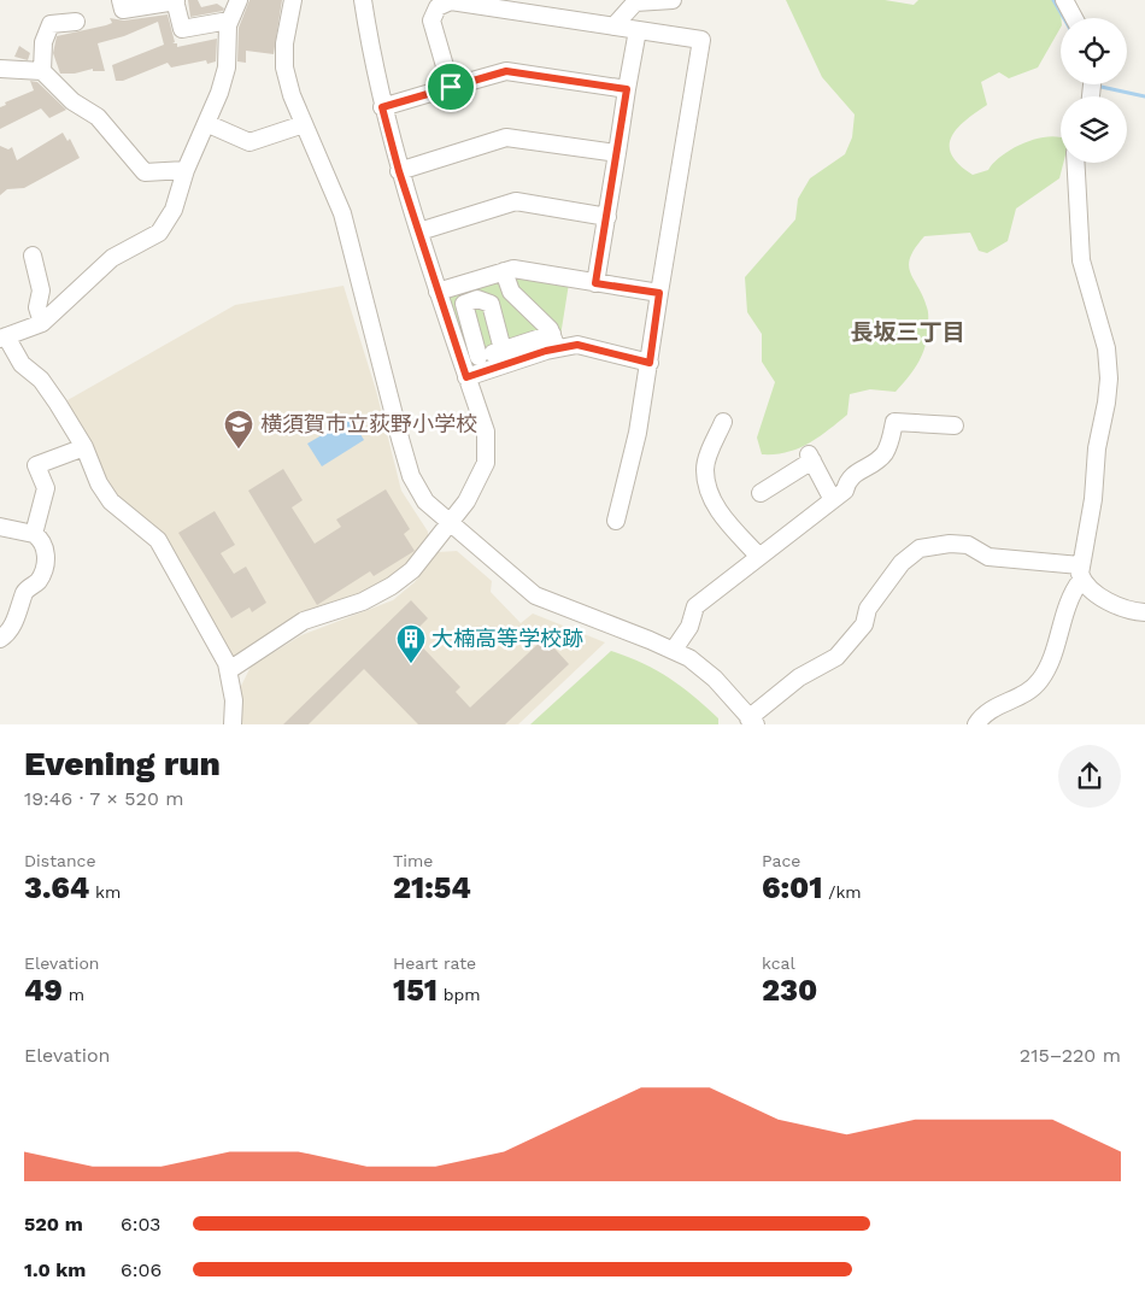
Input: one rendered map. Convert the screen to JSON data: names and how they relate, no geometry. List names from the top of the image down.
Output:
{
  "districts": ["長坂三丁目"],
  "places": {
    "school or university": ["横須賀市立荻野小学校"],
    "building": ["大楠高等学校跡"]
  },
  "page": {
    "heading": ["Evening run", "19:46 · 7 × 520 m"],
    "stats": [
      ["Distance", "3.64 km"],
      ["Time", "21:54"],
      ["Pace", "6:01 /km"],
      ["Elevation", "49 m"],
      ["Heart rate", "151 bpm"],
      ["kcal", "230"]
    ],
    "chart": ["Elevation", "215–220 m"],
    "list": [
      {
        "name": "520 m",
        "note": "6:03"
      },
      {
        "name": "1.0 km",
        "note": "6:06"
      }
    ]
  }
}
